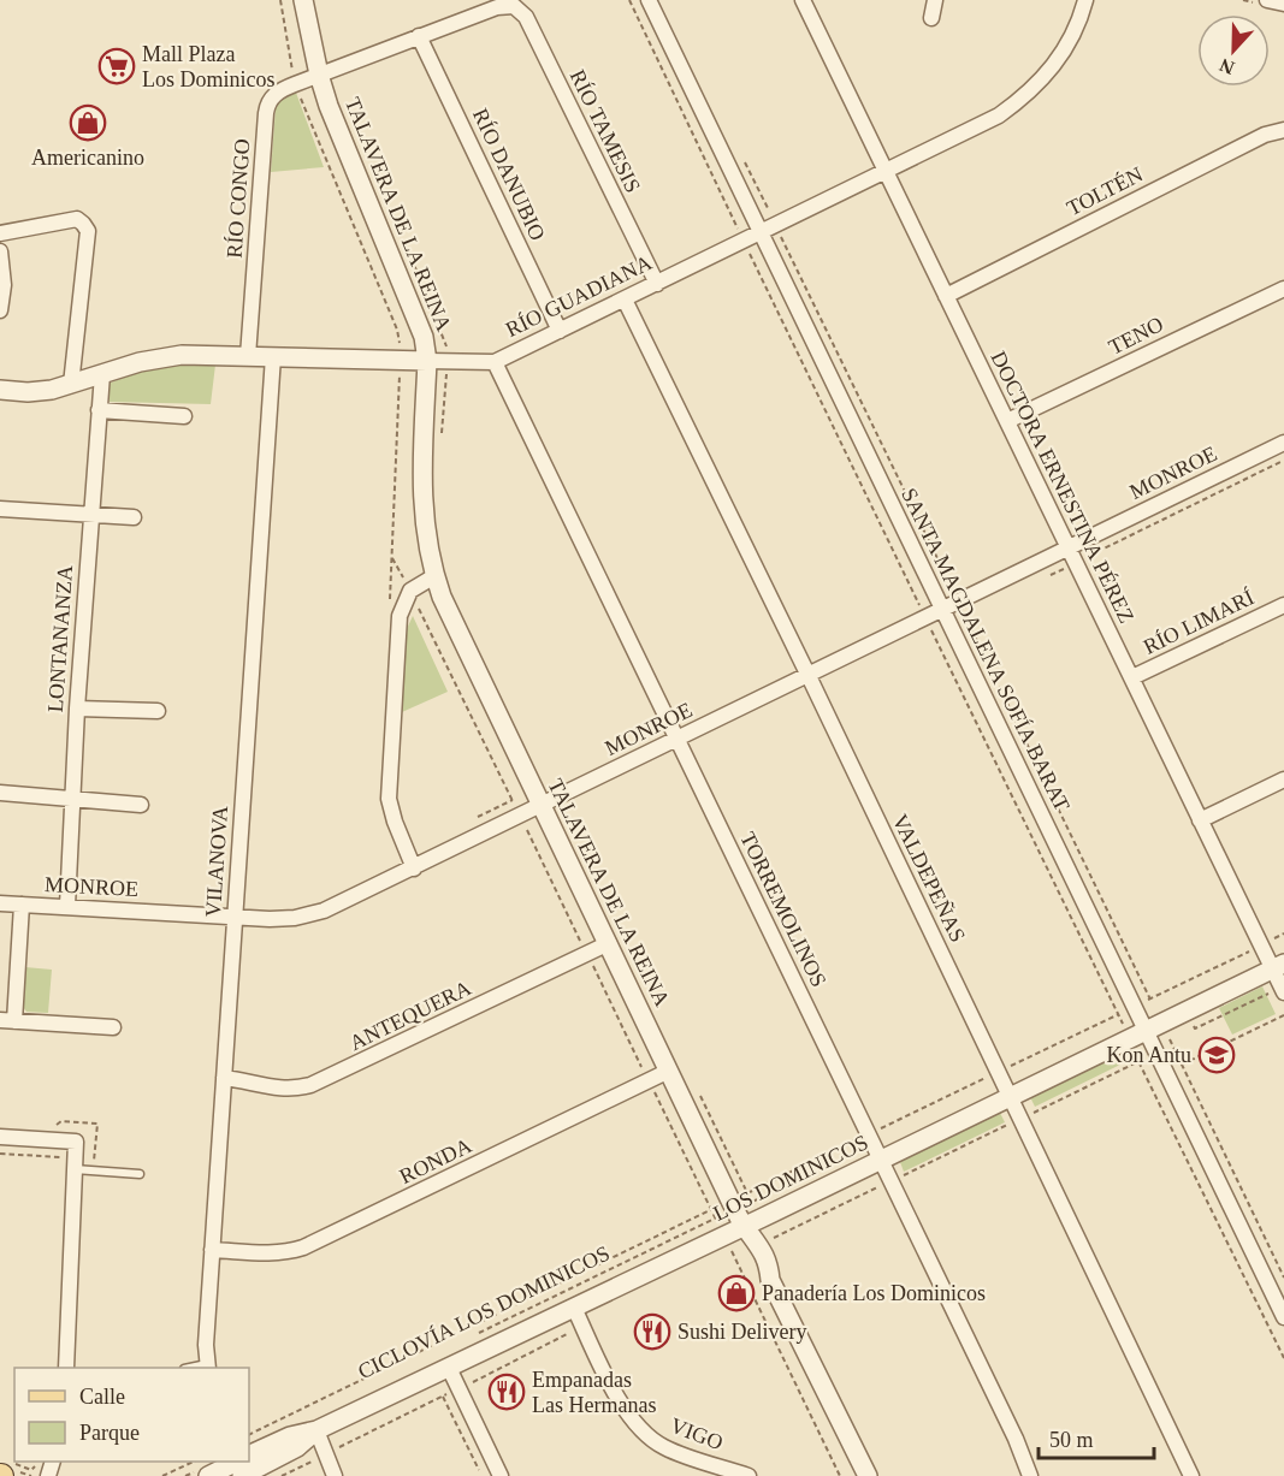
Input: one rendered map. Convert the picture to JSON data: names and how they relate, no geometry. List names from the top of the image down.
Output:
{
  "streets": {
    "street": [
      "RÍO TAMESIS",
      "RÍO DANUBIO",
      "TOLTÉN",
      "RÍO CONGO",
      "TALAVERA DE LA REINA",
      "RÍO GUADIANA",
      "TENO",
      "MONROE",
      "DOCTORA ERNESTINA PÉREZ",
      "RÍO LIMARÍ",
      "LONTANANZA",
      "SANTA MAGDALENA SOFÍA BARAT",
      "VILANOVA",
      "VALDEPEÑAS",
      "TORREMOLINOS",
      "ANTEQUERA",
      "RONDA",
      "LOS DOMINICOS",
      "VIGO"
    ],
    "path": ["CICLOVÍA LOS DOMINICOS"]
  },
  "crossings": [
    ["RÍO TAMESIS", "RÍO CONGO"],
    ["RÍO TAMESIS", "RÍO GUADIANA"],
    ["RÍO DANUBIO", "RÍO CONGO"],
    ["RÍO DANUBIO", "RÍO GUADIANA"],
    ["TOLTÉN", "DOCTORA ERNESTINA PÉREZ"],
    ["RÍO CONGO", "TALAVERA DE LA REINA"],
    ["RÍO CONGO", "RÍO GUADIANA"],
    ["TALAVERA DE LA REINA", "RÍO GUADIANA"],
    ["TALAVERA DE LA REINA", "MONROE"],
    ["TALAVERA DE LA REINA", "ANTEQUERA"],
    ["TALAVERA DE LA REINA", "RONDA"],
    ["TALAVERA DE LA REINA", "LOS DOMINICOS"],
    ["TALAVERA DE LA REINA", "CICLOVÍA LOS DOMINICOS"],
    ["RÍO GUADIANA", "DOCTORA ERNESTINA PÉREZ"],
    ["RÍO GUADIANA", "LONTANANZA"],
    ["RÍO GUADIANA", "SANTA MAGDALENA SOFÍA BARAT"],
    ["RÍO GUADIANA", "VILANOVA"],
    ["RÍO GUADIANA", "VALDEPEÑAS"],
    ["RÍO GUADIANA", "TORREMOLINOS"],
    ["TENO", "DOCTORA ERNESTINA PÉREZ"],
    ["MONROE", "DOCTORA ERNESTINA PÉREZ"],
    ["MONROE", "LONTANANZA"],
    ["MONROE", "SANTA MAGDALENA SOFÍA BARAT"],
    ["MONROE", "VILANOVA"],
    ["MONROE", "VALDEPEÑAS"],
    ["MONROE", "TORREMOLINOS"],
    ["DOCTORA ERNESTINA PÉREZ", "RÍO LIMARÍ"],
    ["DOCTORA ERNESTINA PÉREZ", "LOS DOMINICOS"],
    ["SANTA MAGDALENA SOFÍA BARAT", "LOS DOMINICOS"],
    ["VILANOVA", "ANTEQUERA"],
    ["VILANOVA", "RONDA"],
    ["VALDEPEÑAS", "LOS DOMINICOS"],
    ["TORREMOLINOS", "LOS DOMINICOS"],
    ["TORREMOLINOS", "CICLOVÍA LOS DOMINICOS"],
    ["LOS DOMINICOS", "VIGO"]
  ],
  "places": {
    "supermarket": ["Mall Plaza Los Dominicos"],
    "shop": ["Americanino", "Panadería Los Dominicos"],
    "school or university": ["Kon Antu"],
    "restaurant": ["Sushi Delivery", "Empanadas Las Hermanas"]
  },
  "legend": ["Calle", "Parque"],
  "scale_bar": "50 m",
  "north": "bottom"
}
